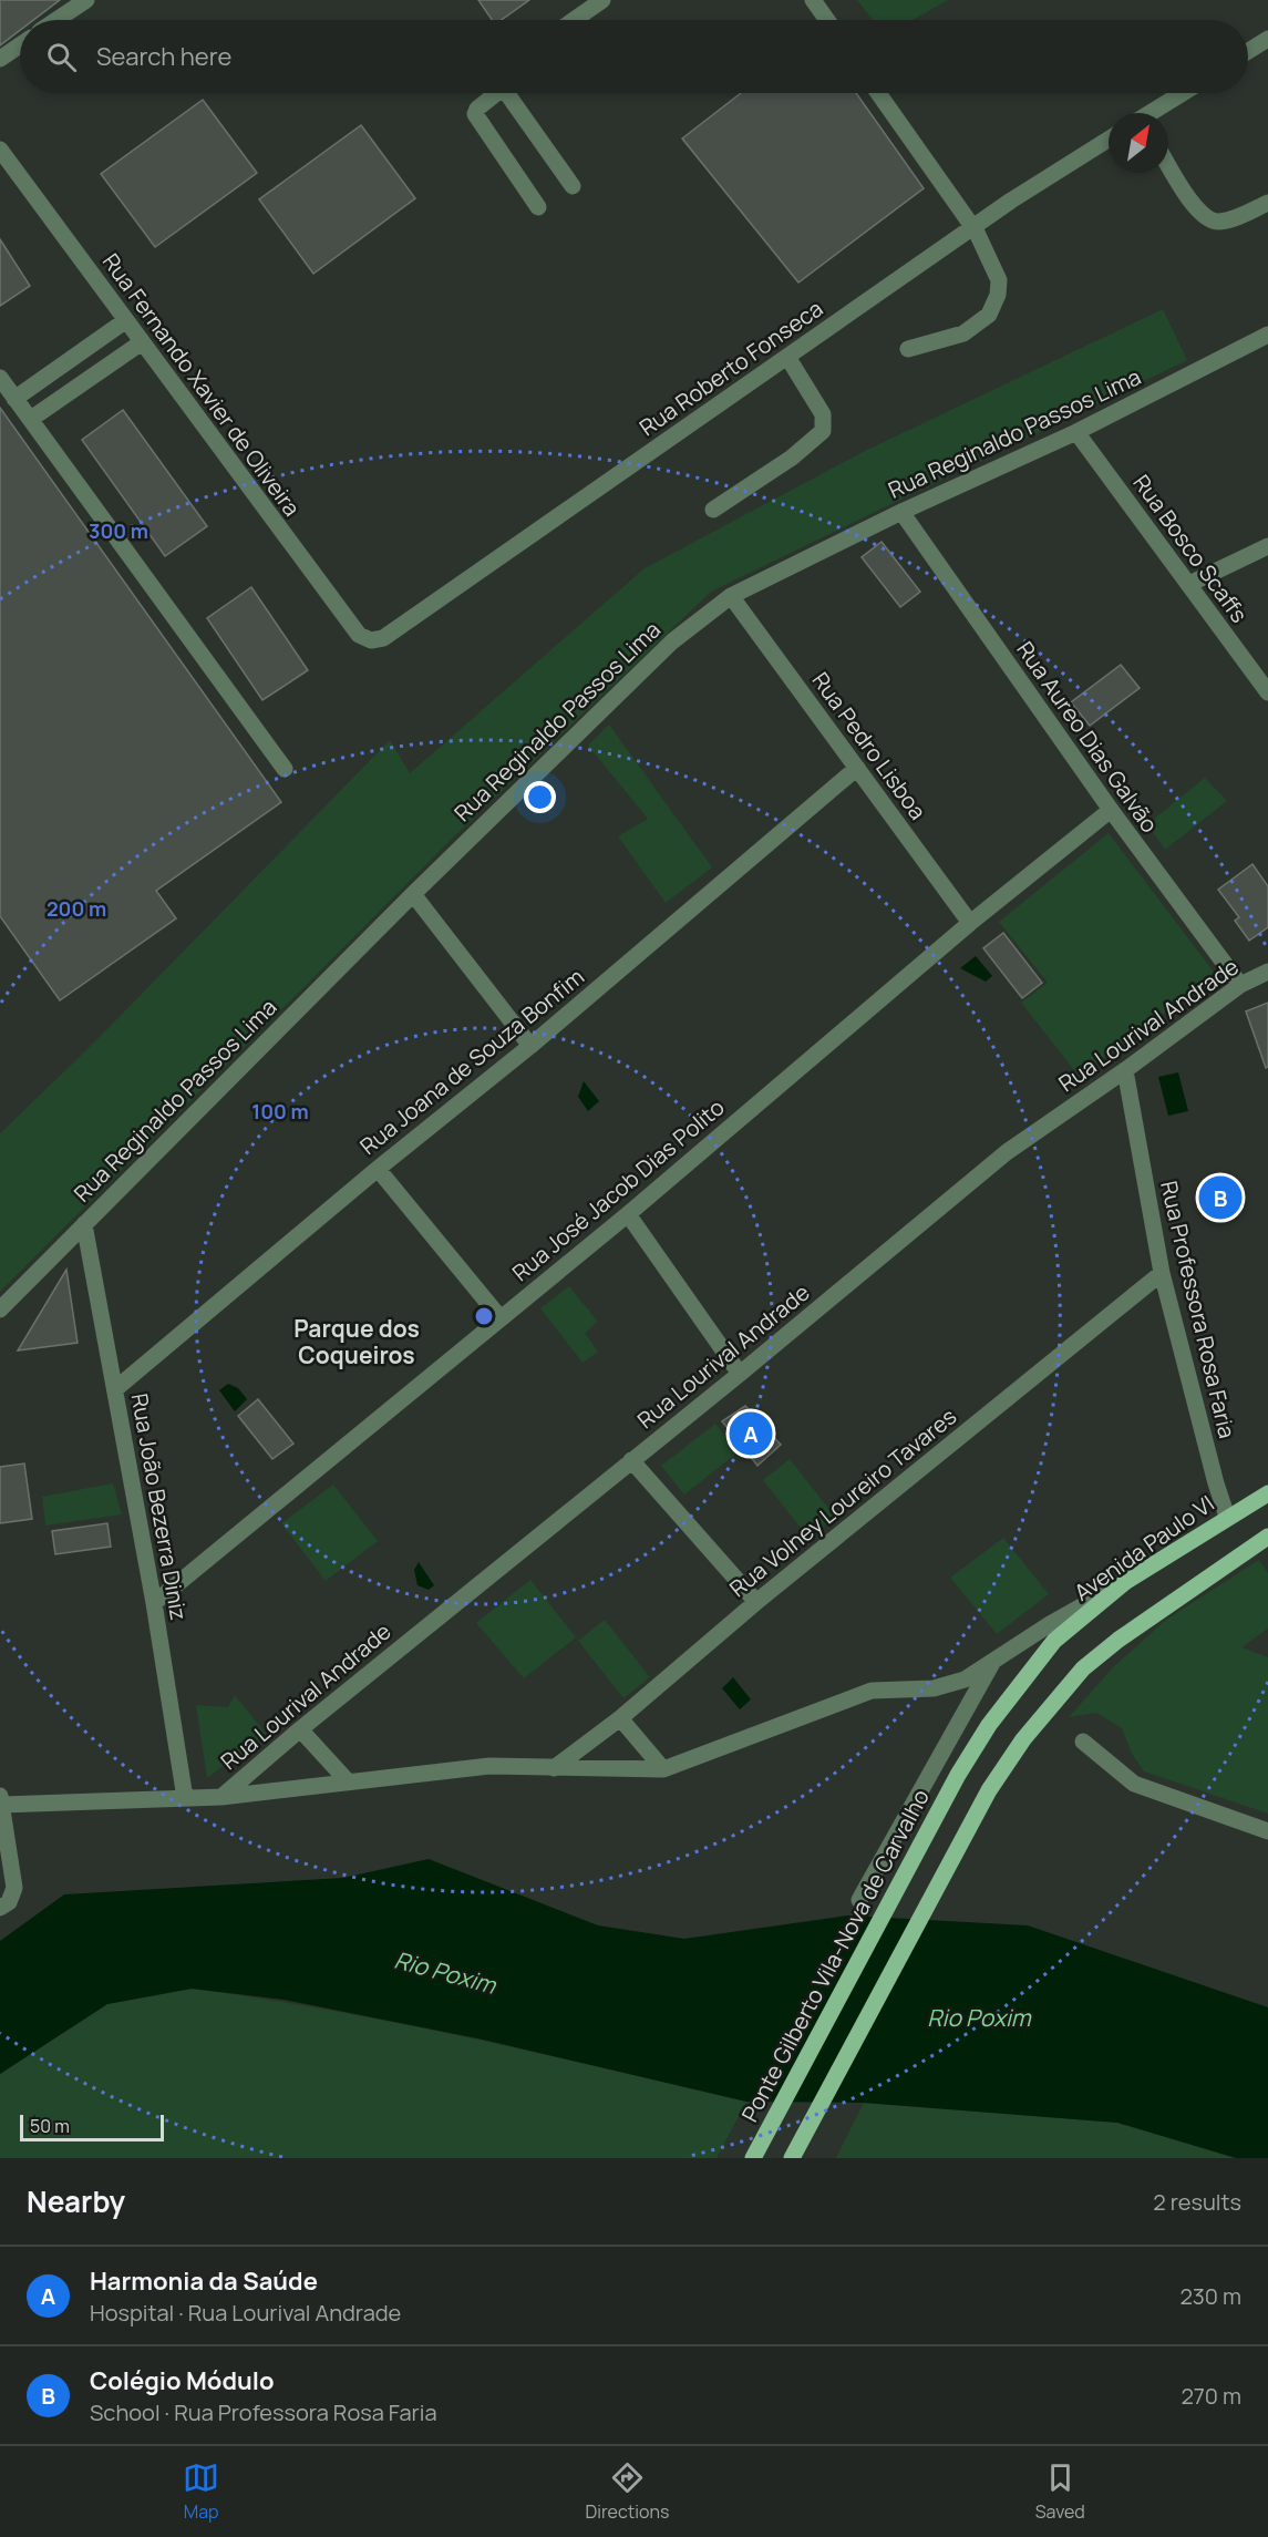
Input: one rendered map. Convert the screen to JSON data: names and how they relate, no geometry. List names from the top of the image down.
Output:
{
  "streets": {
    "main road": ["Avenida Paulo VI", "Ponte Gilberto Vila-Nova de Carvalho"],
    "street": [
      "Rua Roberto Fonseca",
      "Rua Fernando Xavier de Oliveira",
      "Rua Reginaldo Passos Lima",
      "Rua Bosco Scaffs",
      "Rua Aureo Dias Galvão",
      "Rua Pedro Lisboa",
      "Rua Lourival Andrade",
      "Rua Joana de Souza Bonfim",
      "Rua José Jacob Dias Polito",
      "Rua Professora Rosa Faria",
      "Rua Volney Loureiro Tavares",
      "Rua João Bezerra Diniz"
    ]
  },
  "crossings": [
    ["Rua Roberto Fonseca", "Rua Fernando Xavier de Oliveira"],
    ["Rua Reginaldo Passos Lima", "Rua Bosco Scaffs"],
    ["Rua Reginaldo Passos Lima", "Rua Aureo Dias Galvão"],
    ["Rua Reginaldo Passos Lima", "Rua Pedro Lisboa"],
    ["Rua Reginaldo Passos Lima", "Rua João Bezerra Diniz"],
    ["Rua Aureo Dias Galvão", "Rua Lourival Andrade"],
    ["Rua Aureo Dias Galvão", "Rua José Jacob Dias Polito"],
    ["Rua Pedro Lisboa", "Rua Joana de Souza Bonfim"],
    ["Rua Pedro Lisboa", "Rua José Jacob Dias Polito"],
    ["Rua Lourival Andrade", "Rua Professora Rosa Faria"],
    ["Rua Joana de Souza Bonfim", "Rua João Bezerra Diniz"],
    ["Rua José Jacob Dias Polito", "Rua João Bezerra Diniz"],
    ["Rua Professora Rosa Faria", "Rua Volney Loureiro Tavares"],
    ["Rua Professora Rosa Faria", "Avenida Paulo VI"],
    ["Avenida Paulo VI", "Ponte Gilberto Vila-Nova de Carvalho"]
  ],
  "districts": ["Parque dos Coqueiros"],
  "water": ["Rio Poxim"],
  "scale_bar": "50 m",
  "north": "top right",
  "page": {
    "search": "Search here",
    "pins": ["B", "A"],
    "scale": "50 m",
    "heading": ["Nearby", "2 results"],
    "list": [
      {
        "mark": "A",
        "name": "Harmonia da Saúde",
        "note": "Hospital · Rua Lourival Andrade",
        "value": "230 m"
      },
      {
        "mark": "B",
        "name": "Colégio Módulo",
        "note": "School · Rua Professora Rosa Faria",
        "value": "270 m"
      }
    ],
    "nav": ["Map", "Directions", "Saved"]
  },
  "rings": ["300 m", "200 m", "100 m"]
}
